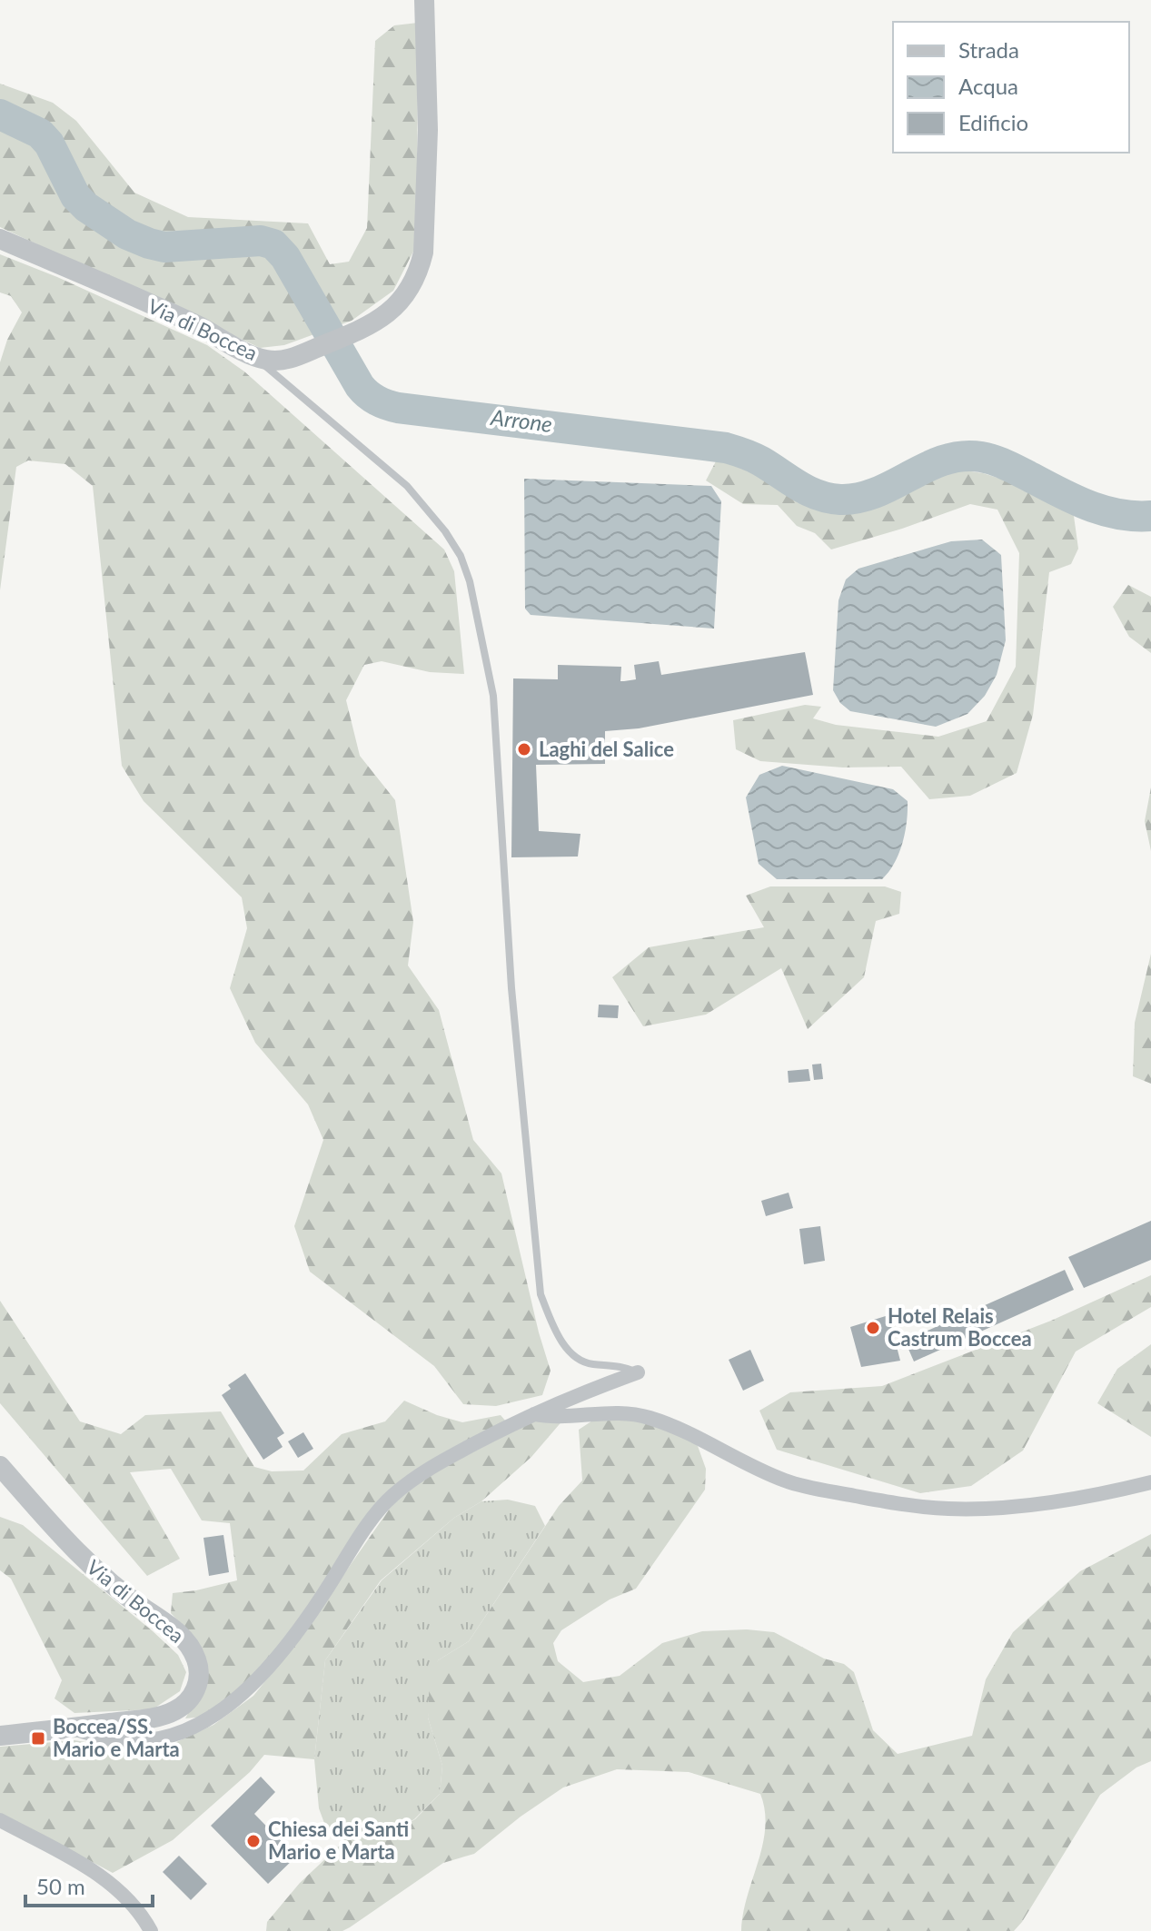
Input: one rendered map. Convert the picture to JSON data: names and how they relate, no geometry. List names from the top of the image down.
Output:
{
  "streets": {
    "street": ["Via di Boccea"]
  },
  "water": ["Arrone"],
  "places": {
    "other": ["Laghi del Salice", "Hotel Relais Castrum Boccea", "Chiesa dei Santi Mario e Marta"],
    "transit": ["Boccea/SS. Mario e Marta"]
  },
  "legend": ["Strada", "Acqua", "Edificio"],
  "scale_bar": "50 m"
}
